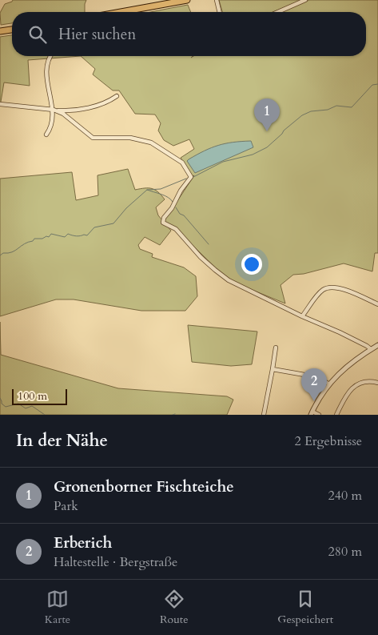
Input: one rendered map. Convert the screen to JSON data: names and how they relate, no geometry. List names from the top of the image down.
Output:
{
  "scale_bar": "100 m",
  "page": {
    "search": "Hier suchen",
    "pins": ["1", "2"],
    "scale": "100 m",
    "heading": ["In der Nähe", "2 Ergebnisse"],
    "list": [
      {
        "mark": "1",
        "name": "Gronenborner Fischteiche",
        "note": "Park",
        "value": "240 m"
      },
      {
        "mark": "2",
        "name": "Erberich",
        "note": "Haltestelle · Bergstraße",
        "value": "280 m"
      }
    ],
    "nav": ["Karte", "Route", "Gespeichert"]
  }
}
